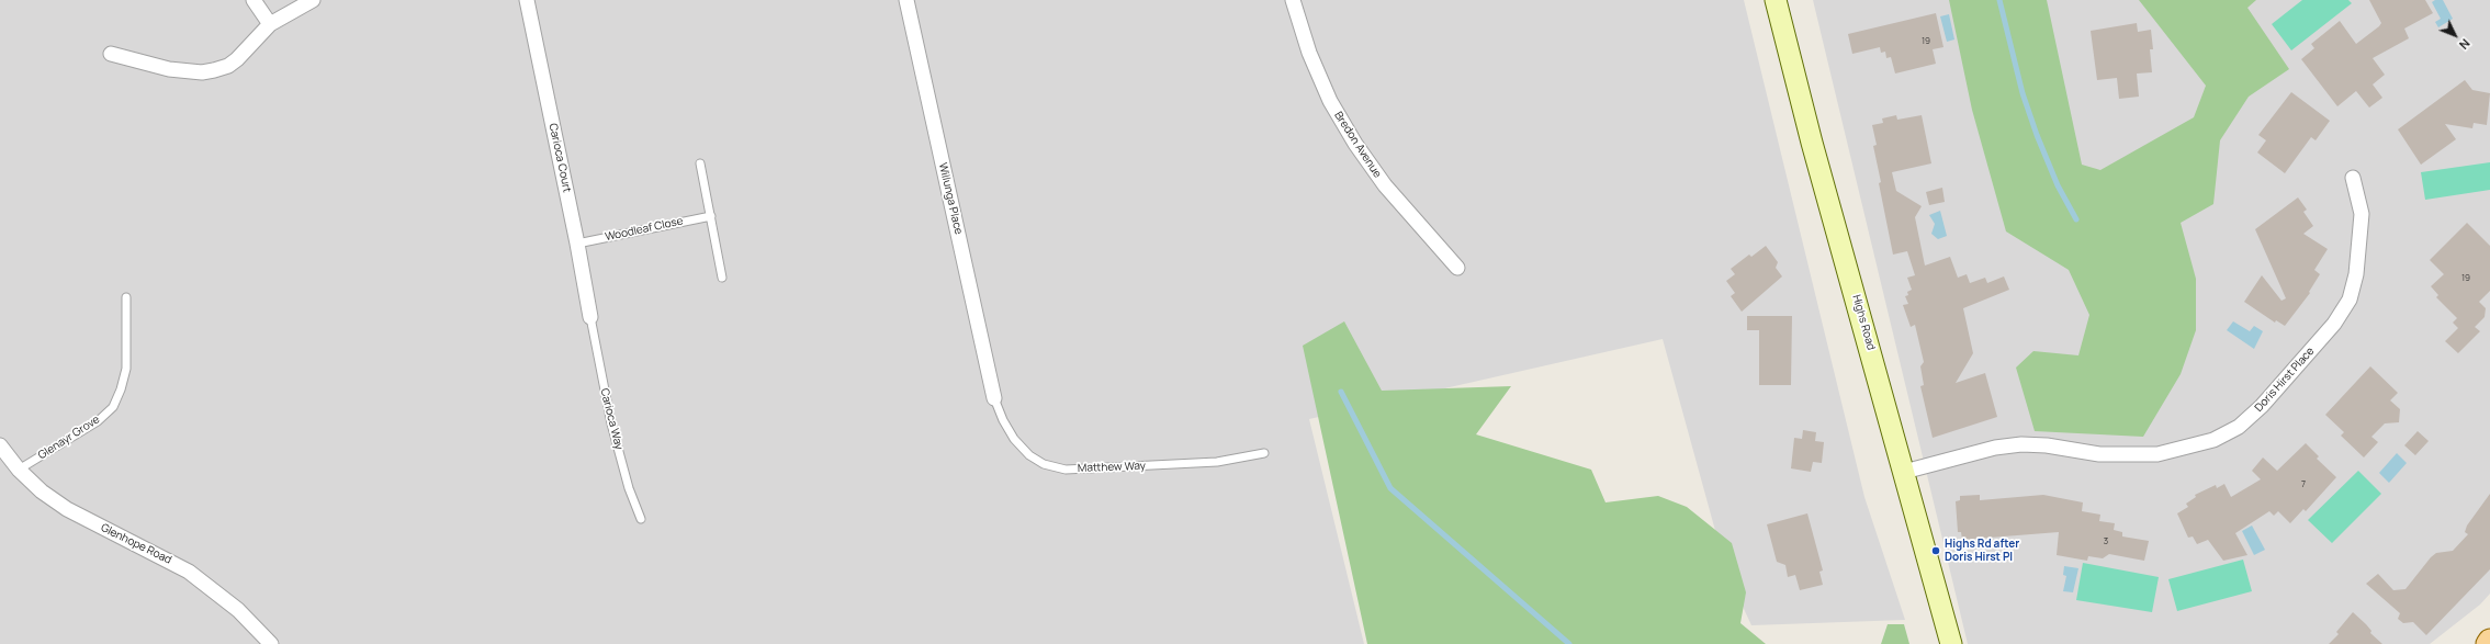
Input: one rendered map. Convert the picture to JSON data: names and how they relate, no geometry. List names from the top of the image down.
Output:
{
  "streets": {
    "street": [
      "Bredon Avenue",
      "Carioca Court",
      "Willunga Place",
      "Highs Road",
      "Doris Hirst Place",
      "Glenhope Road"
    ],
    "lane": [
      "Woodleaf Close",
      "Carioca Way",
      "Glenayr Grove",
      "Matthew Way"
    ]
  },
  "crossings": [
    ["Carioca Court", "Woodleaf Close"],
    ["Carioca Court", "Carioca Way"],
    ["Willunga Place", "Matthew Way"],
    ["Highs Road", "Doris Hirst Place"],
    ["Glenayr Grove", "Glenhope Road"]
  ],
  "places": ["Highs Rd after Doris Hirst Pl"],
  "house_numbers": [
    "19",
    "19",
    "7",
    "3"
  ],
  "north": "bottom right"
}
